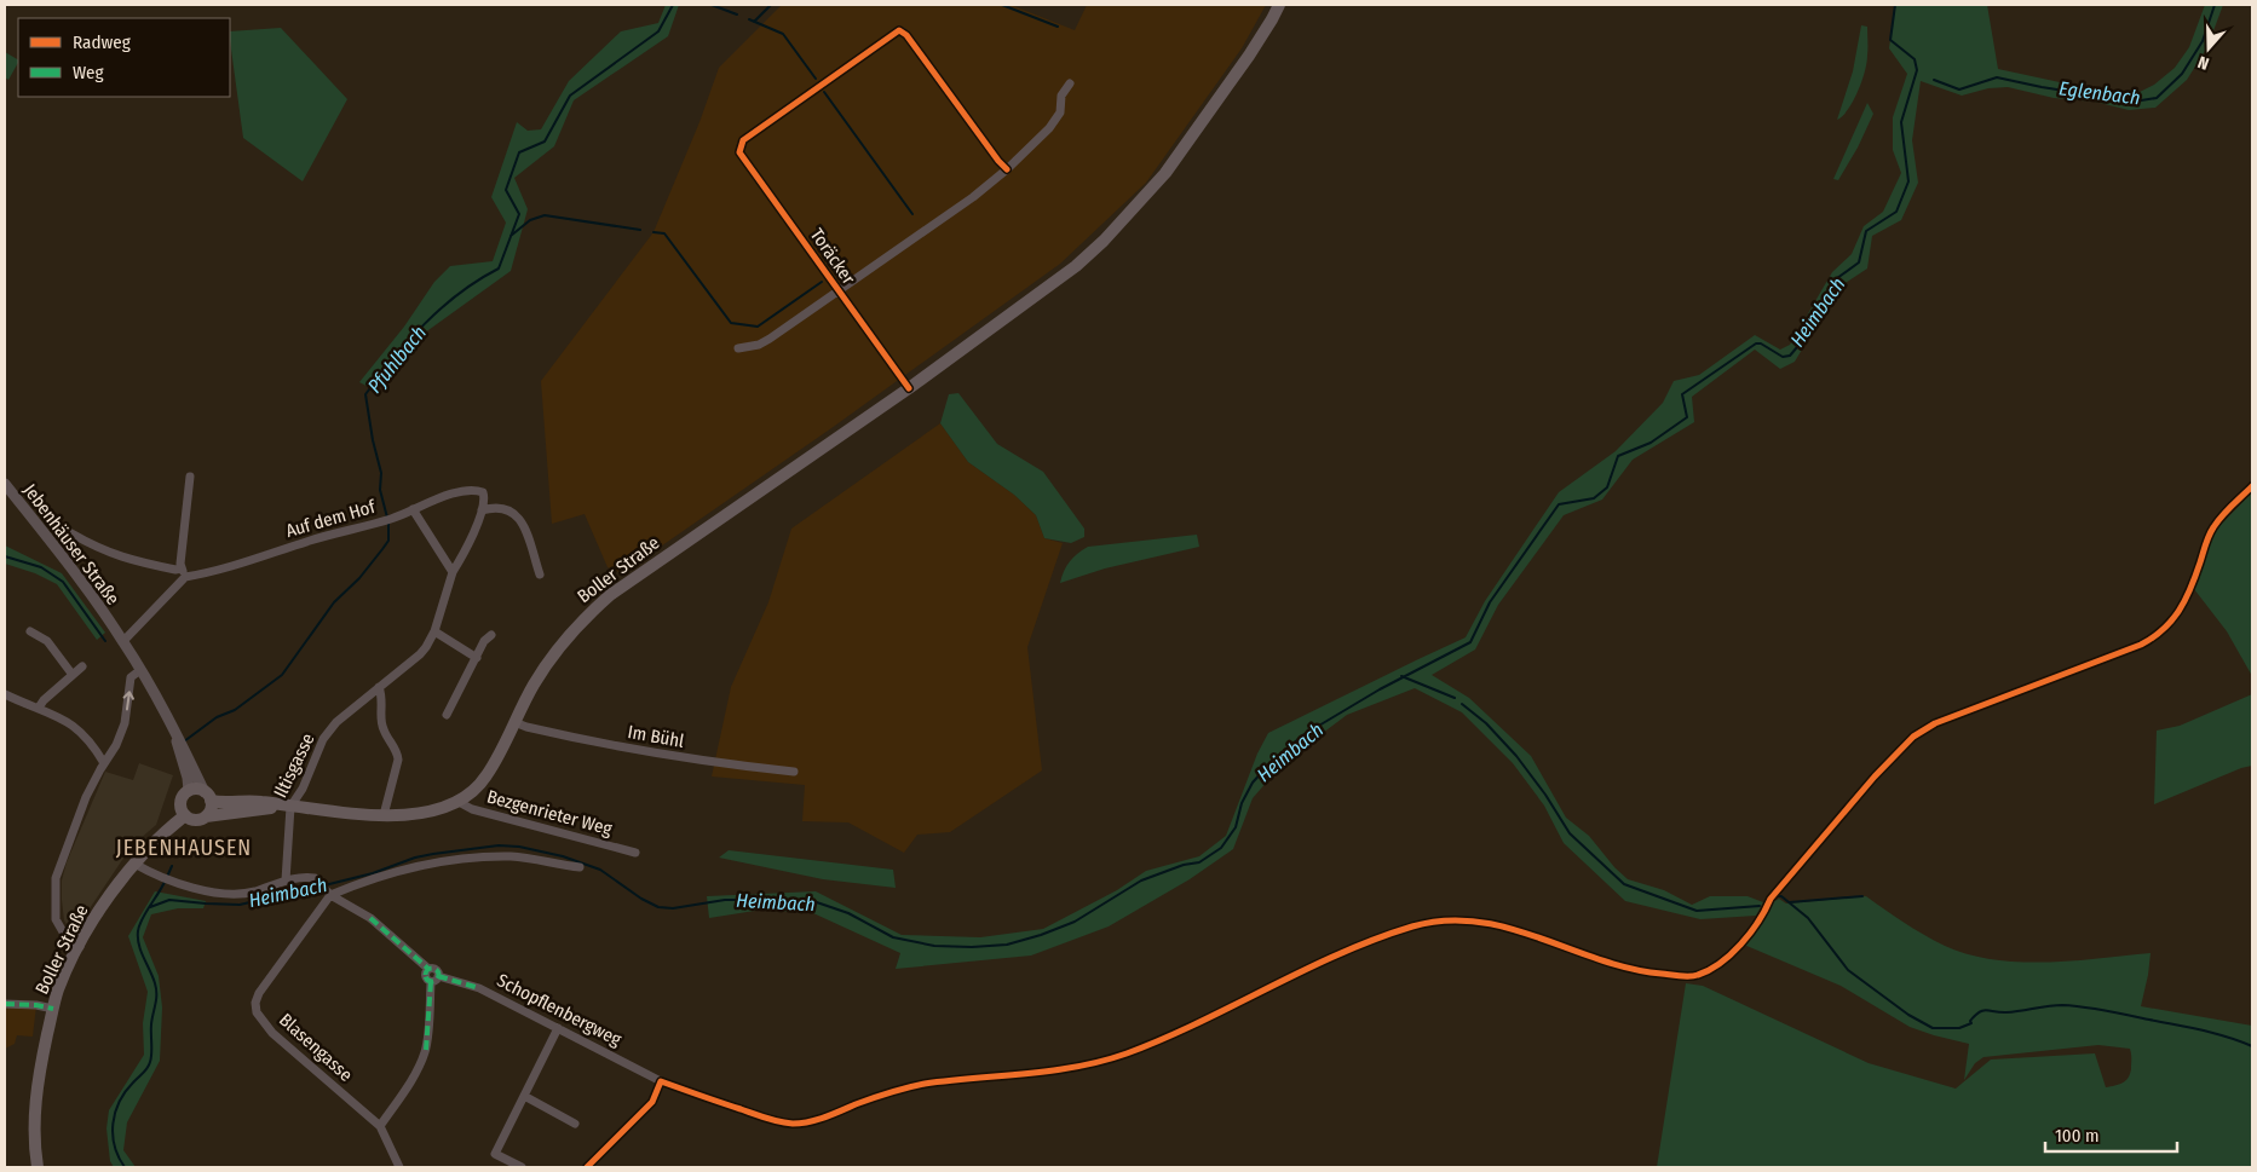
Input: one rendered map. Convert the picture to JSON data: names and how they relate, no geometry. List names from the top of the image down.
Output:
{
  "streets": {
    "main road": ["Boller Straße"],
    "street": [
      "Toräcker",
      "Auf dem Hof",
      "Jebenhäuser Straße",
      "Im Bühl",
      "Iltisgasse",
      "Bezgenrieter Weg",
      "Schopflenbergweg",
      "Blasengasse"
    ]
  },
  "crossings": [
    ["Toräcker", "Boller Straße"],
    ["Auf dem Hof", "Iltisgasse"],
    ["Boller Straße", "Im Bühl"],
    ["Boller Straße", "Iltisgasse"],
    ["Boller Straße", "Bezgenrieter Weg"]
  ],
  "districts": ["JEBENHAUSEN"],
  "water": ["Eglenbach", "Heimbach", "Pfuhlbach"],
  "legend": ["Radweg", "Weg"],
  "scale_bar": "100 m",
  "north": "bottom"
}
